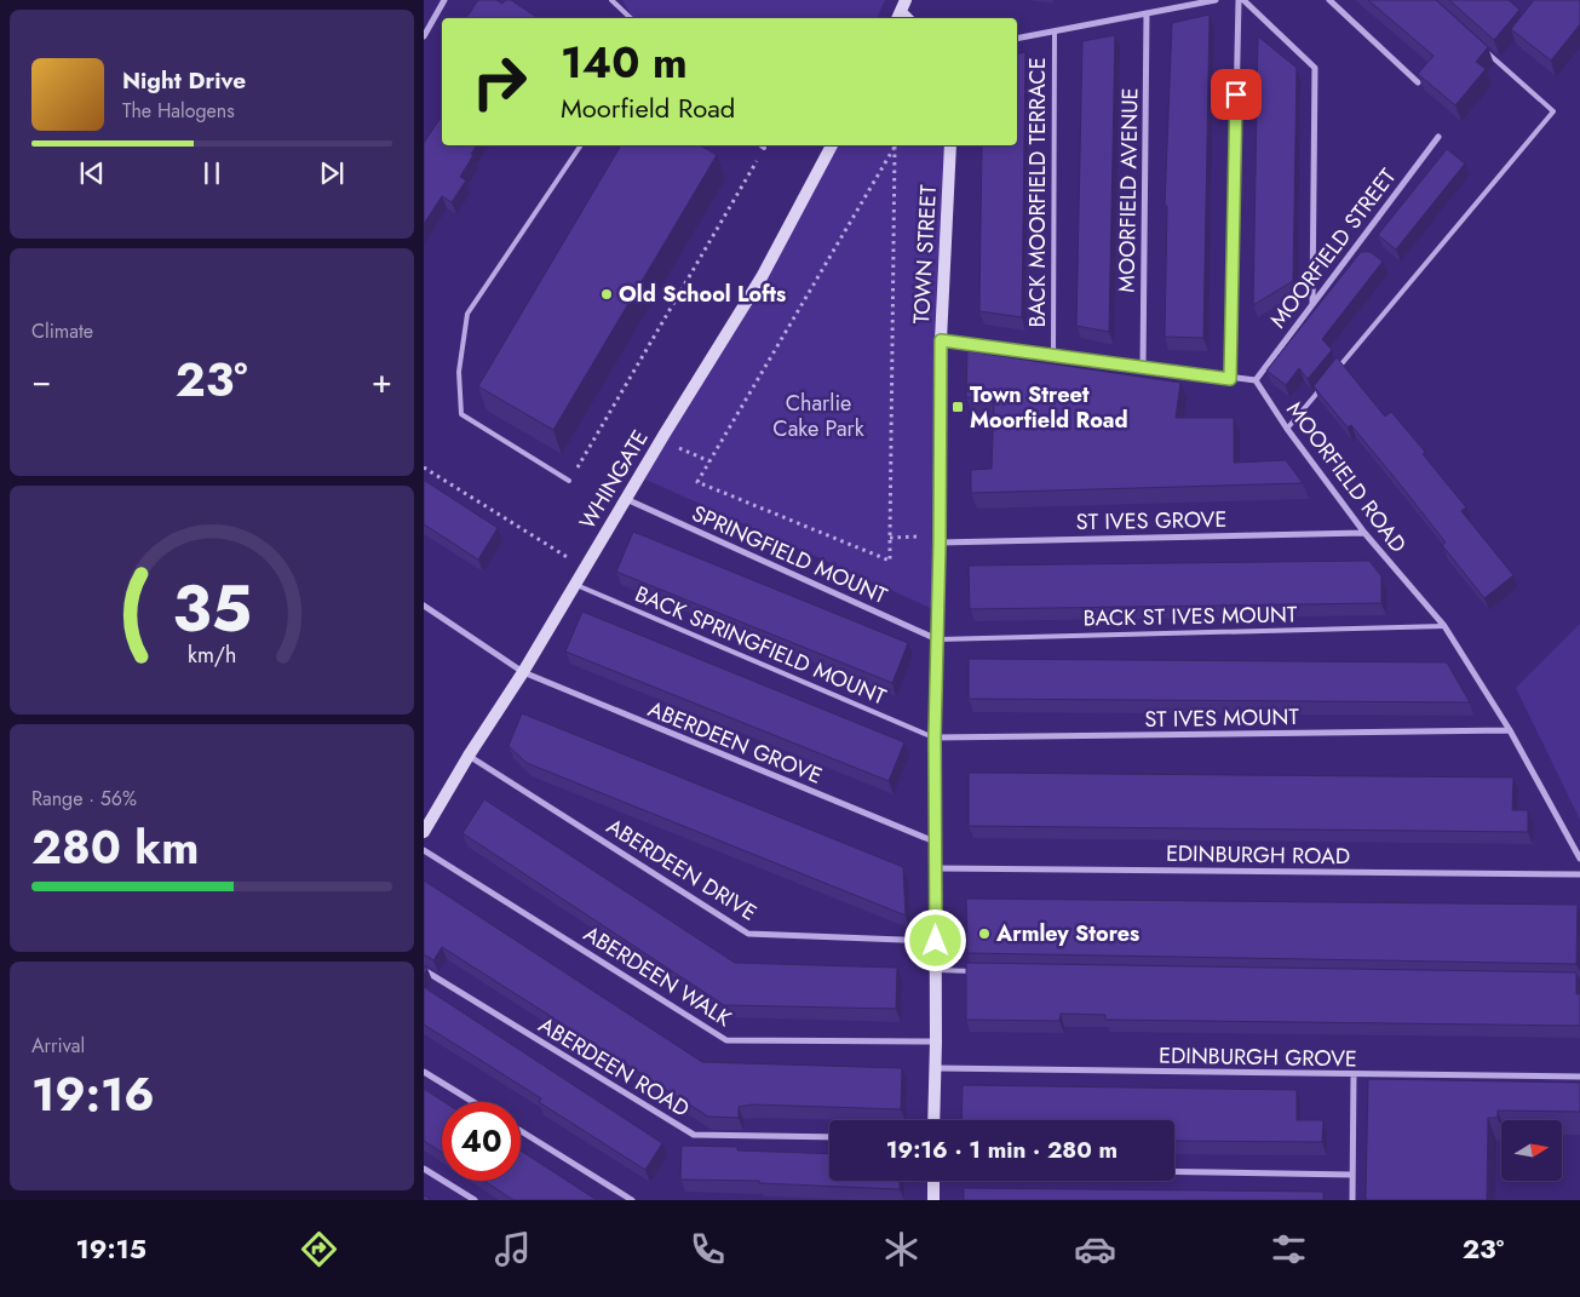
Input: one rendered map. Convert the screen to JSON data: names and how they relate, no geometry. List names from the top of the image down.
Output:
{
  "streets": {
    "street": [
      "MOORFIELD AVENUE",
      "MOORFIELD STREET",
      "TOWN STREET",
      "MOORFIELD ROAD",
      "WHINGATE",
      "ST IVES GROVE",
      "SPRINGFIELD MOUNT",
      "ST IVES MOUNT",
      "ABERDEEN GROVE",
      "EDINBURGH ROAD",
      "ABERDEEN DRIVE",
      "ABERDEEN WALK",
      "EDINBURGH GROVE",
      "ABERDEEN ROAD"
    ],
    "lane": ["BACK MOORFIELD TERRACE", "BACK ST IVES MOUNT", "BACK SPRINGFIELD MOUNT"]
  },
  "crossings": [
    ["MOORFIELD STREET", "MOORFIELD ROAD"],
    ["TOWN STREET", "ST IVES GROVE"],
    ["TOWN STREET", "SPRINGFIELD MOUNT"],
    ["TOWN STREET", "BACK ST IVES MOUNT"],
    ["TOWN STREET", "BACK SPRINGFIELD MOUNT"],
    ["TOWN STREET", "ST IVES MOUNT"],
    ["TOWN STREET", "ABERDEEN GROVE"],
    ["TOWN STREET", "EDINBURGH ROAD"],
    ["TOWN STREET", "ABERDEEN DRIVE"],
    ["TOWN STREET", "ABERDEEN WALK"],
    ["TOWN STREET", "EDINBURGH GROVE"],
    ["MOORFIELD ROAD", "ST IVES GROVE"],
    ["MOORFIELD ROAD", "BACK ST IVES MOUNT"],
    ["MOORFIELD ROAD", "ST IVES MOUNT"],
    ["WHINGATE", "SPRINGFIELD MOUNT"],
    ["WHINGATE", "BACK SPRINGFIELD MOUNT"],
    ["WHINGATE", "ABERDEEN GROVE"],
    ["WHINGATE", "ABERDEEN DRIVE"],
    ["SPRINGFIELD MOUNT", "BACK ST IVES MOUNT"],
    ["BACK SPRINGFIELD MOUNT", "ST IVES MOUNT"]
  ],
  "parks": ["Charlie Cake Park"],
  "places": {
    "other": ["Old School Lofts", "Armley Stores"],
    "transit": ["Town Street Moorfield Road"]
  },
  "north": "right",
  "page": {
    "turn": ["140 m", "Moorfield Road"],
    "song": ["Night Drive", "The Halogens"],
    "tile": [
      "Climate",
      ["Range · 56%", "280 km"],
      ["Arrival", "19:16"]
    ],
    "heat": ["−", "23°", "+"],
    "limit": "40",
    "trip": "19:16 · 1 min · 280 m",
    "tabs": ["19:15", "23°"],
    "gauge": ["35", "km/h"]
  }
}
